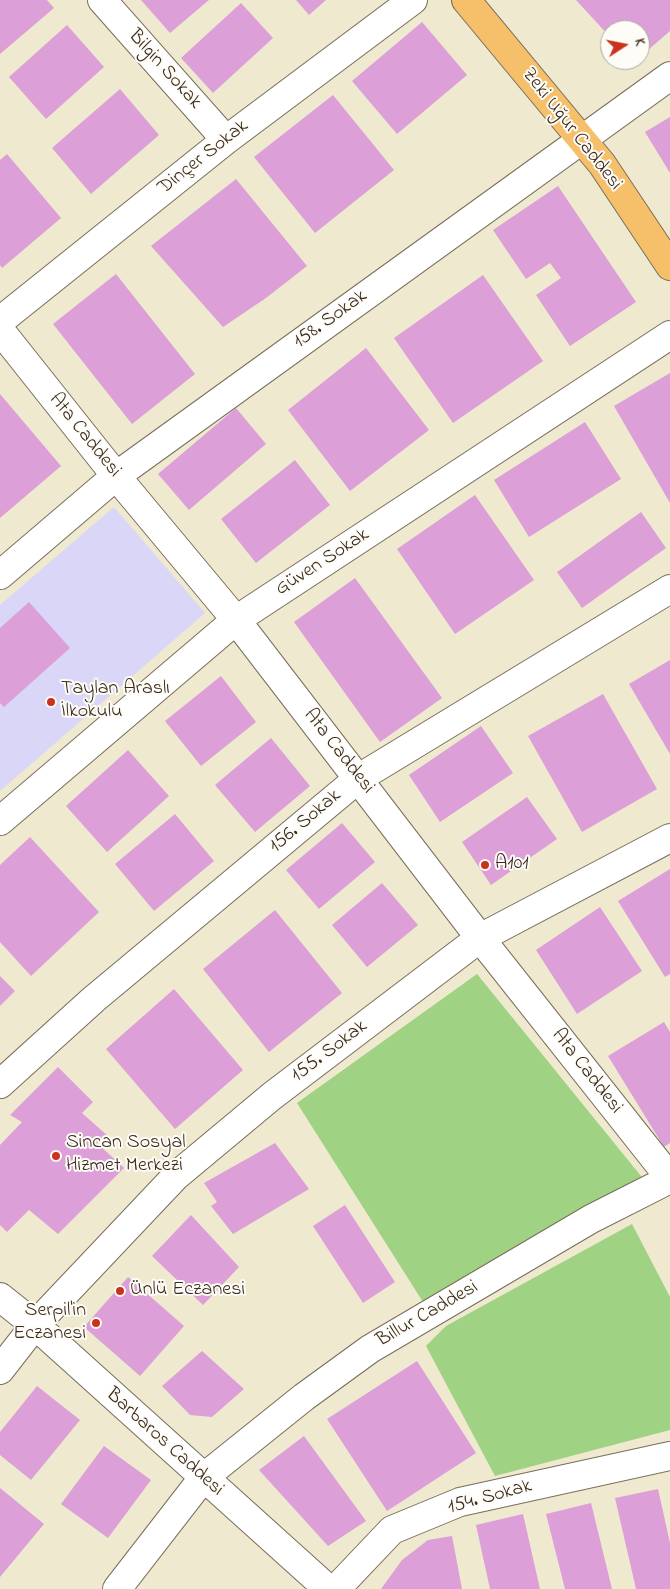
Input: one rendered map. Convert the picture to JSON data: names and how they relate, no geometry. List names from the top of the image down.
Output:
{
  "streets": {
    "main road": ["Zeki Uğur Caddesi"],
    "street": [
      "Bilgin Sokak",
      "Dinçer Sokak",
      "158. Sokak",
      "Ata Caddesi",
      "Güven Sokak",
      "156. Sokak",
      "155. Sokak",
      "Billur Caddesi",
      "Barbaros Caddesi",
      "154. Sokak"
    ]
  },
  "crossings": [
    ["Bilgin Sokak", "Dinçer Sokak"],
    ["Zeki Uğur Caddesi", "158. Sokak"],
    ["158. Sokak", "Ata Caddesi"],
    ["Ata Caddesi", "Güven Sokak"],
    ["Ata Caddesi", "156. Sokak"],
    ["Ata Caddesi", "155. Sokak"],
    ["Ata Caddesi", "Billur Caddesi"],
    ["155. Sokak", "Barbaros Caddesi"],
    ["Billur Caddesi", "Barbaros Caddesi"]
  ],
  "places": [
    "Taylan Araslı İlkokulu",
    "A101",
    "Sincan Sosyal Hizmet Merkezi",
    "Ünlü Eczanesi",
    "Serpil'in Eczanesi"
  ],
  "north": "right"
}
